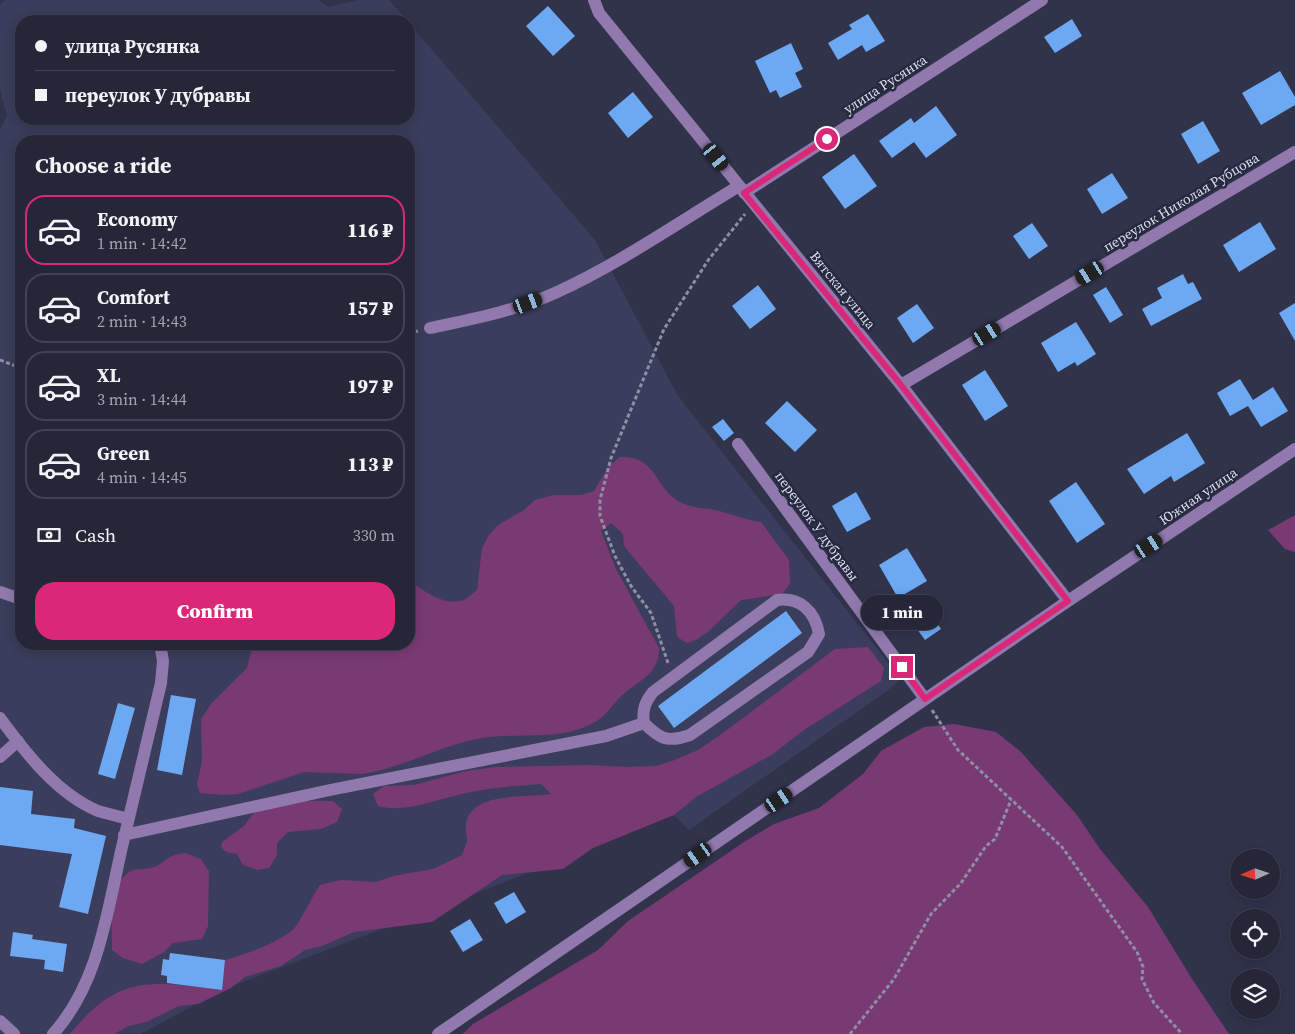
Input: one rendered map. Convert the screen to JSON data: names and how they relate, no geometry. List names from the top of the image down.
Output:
{
  "streets": {
    "street": [
      "улица Русянка",
      "переулок Николая Рубцова",
      "Вятская улица",
      "Южная улица",
      "переулок У дубравы"
    ]
  },
  "crossings": [
    ["улица Русянка", "Вятская улица"],
    ["переулок Николая Рубцова", "Вятская улица"],
    ["Вятская улица", "Южная улица"],
    ["Южная улица", "переулок У дубравы"]
  ],
  "north": "left",
  "page": {
    "banner": ["улица Русянка", "переулок У дубравы"],
    "heading": "Choose a ride",
    "list": [
      {
        "name": "Economy",
        "note": "1 min · 14:42",
        "value": "116 ₽"
      },
      {
        "name": "Comfort",
        "note": "2 min · 14:43",
        "value": "157 ₽"
      },
      {
        "name": "XL",
        "note": "3 min · 14:44",
        "value": "197 ₽"
      },
      {
        "name": "Green",
        "note": "4 min · 14:45",
        "value": "113 ₽"
      }
    ],
    "pay": ["Cash", "330 m"],
    "buttons": "Confirm",
    "bubble": "1 min"
  }
}
